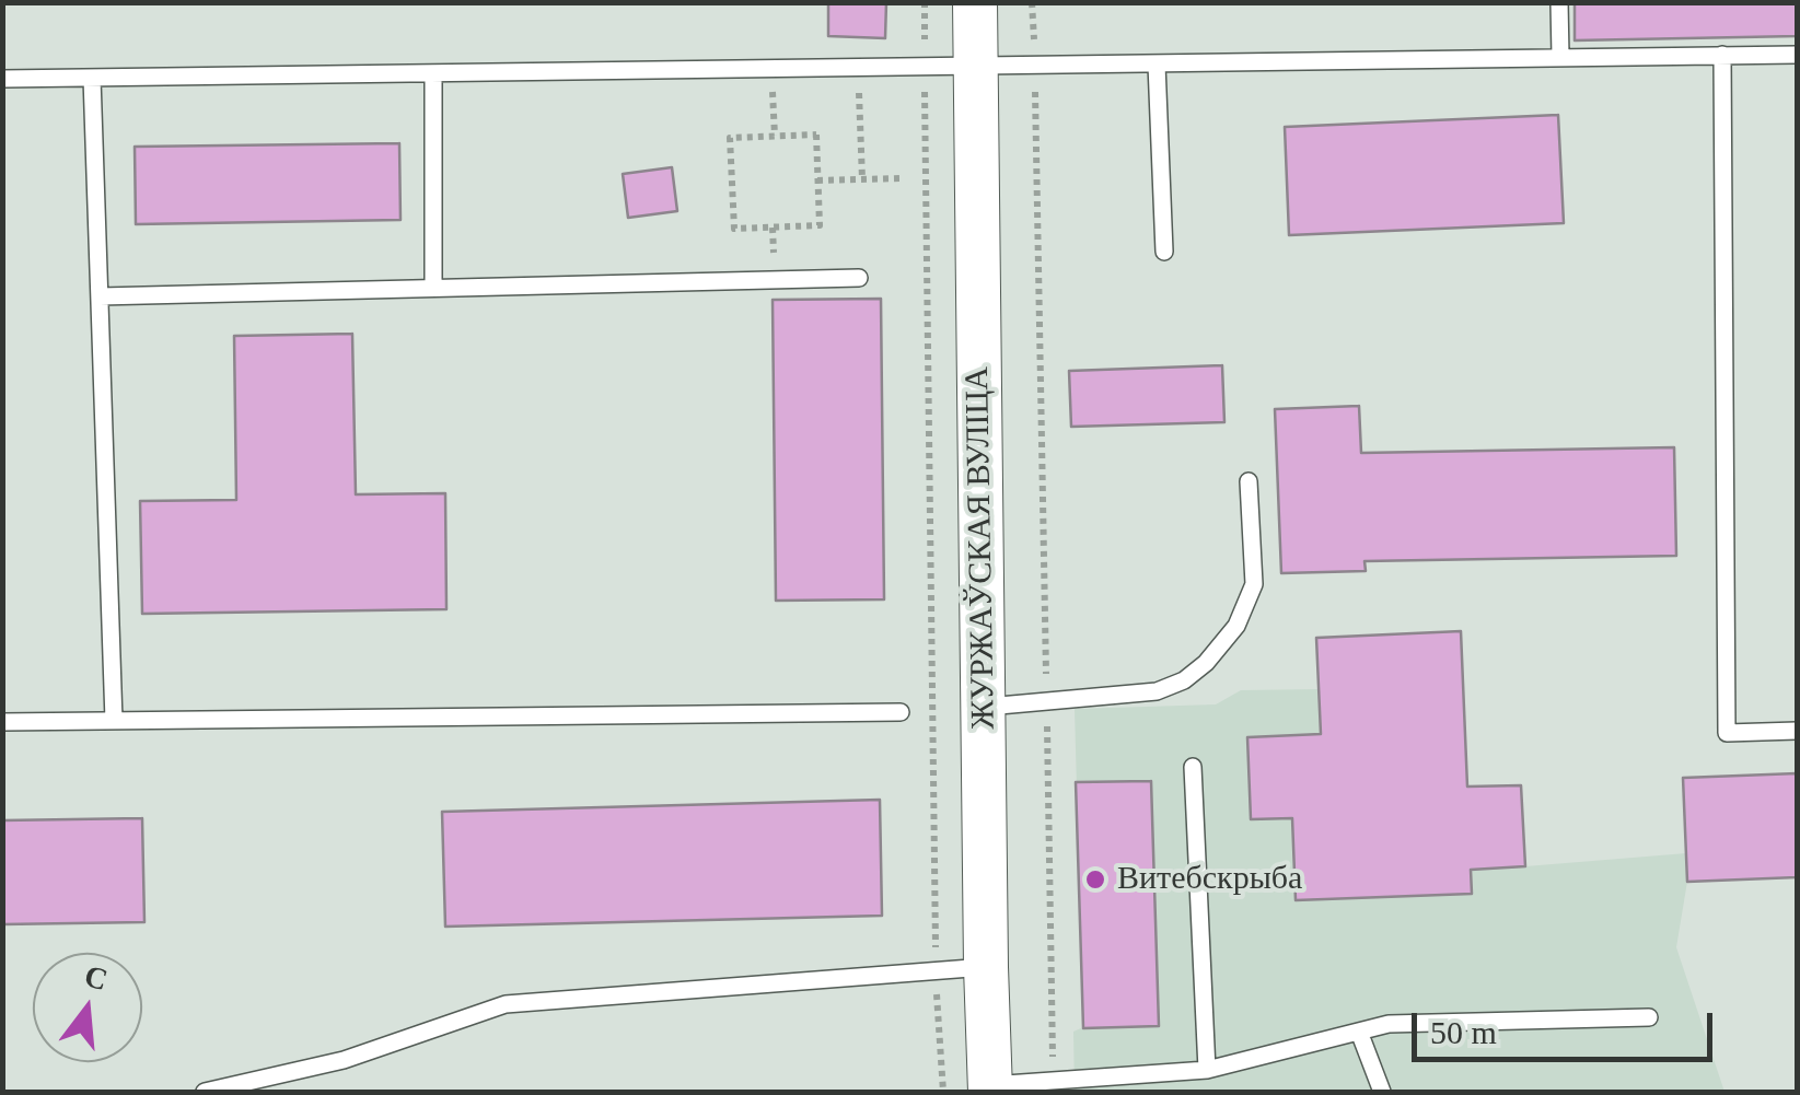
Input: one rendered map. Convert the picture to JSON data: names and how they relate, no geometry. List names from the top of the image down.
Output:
{
  "streets": {
    "street": ["ЖУРЖАЎСКАЯ ВУЛІЦА"]
  },
  "places": ["Витебскрыба"],
  "scale_bar": "50 m",
  "north": "top"
}
